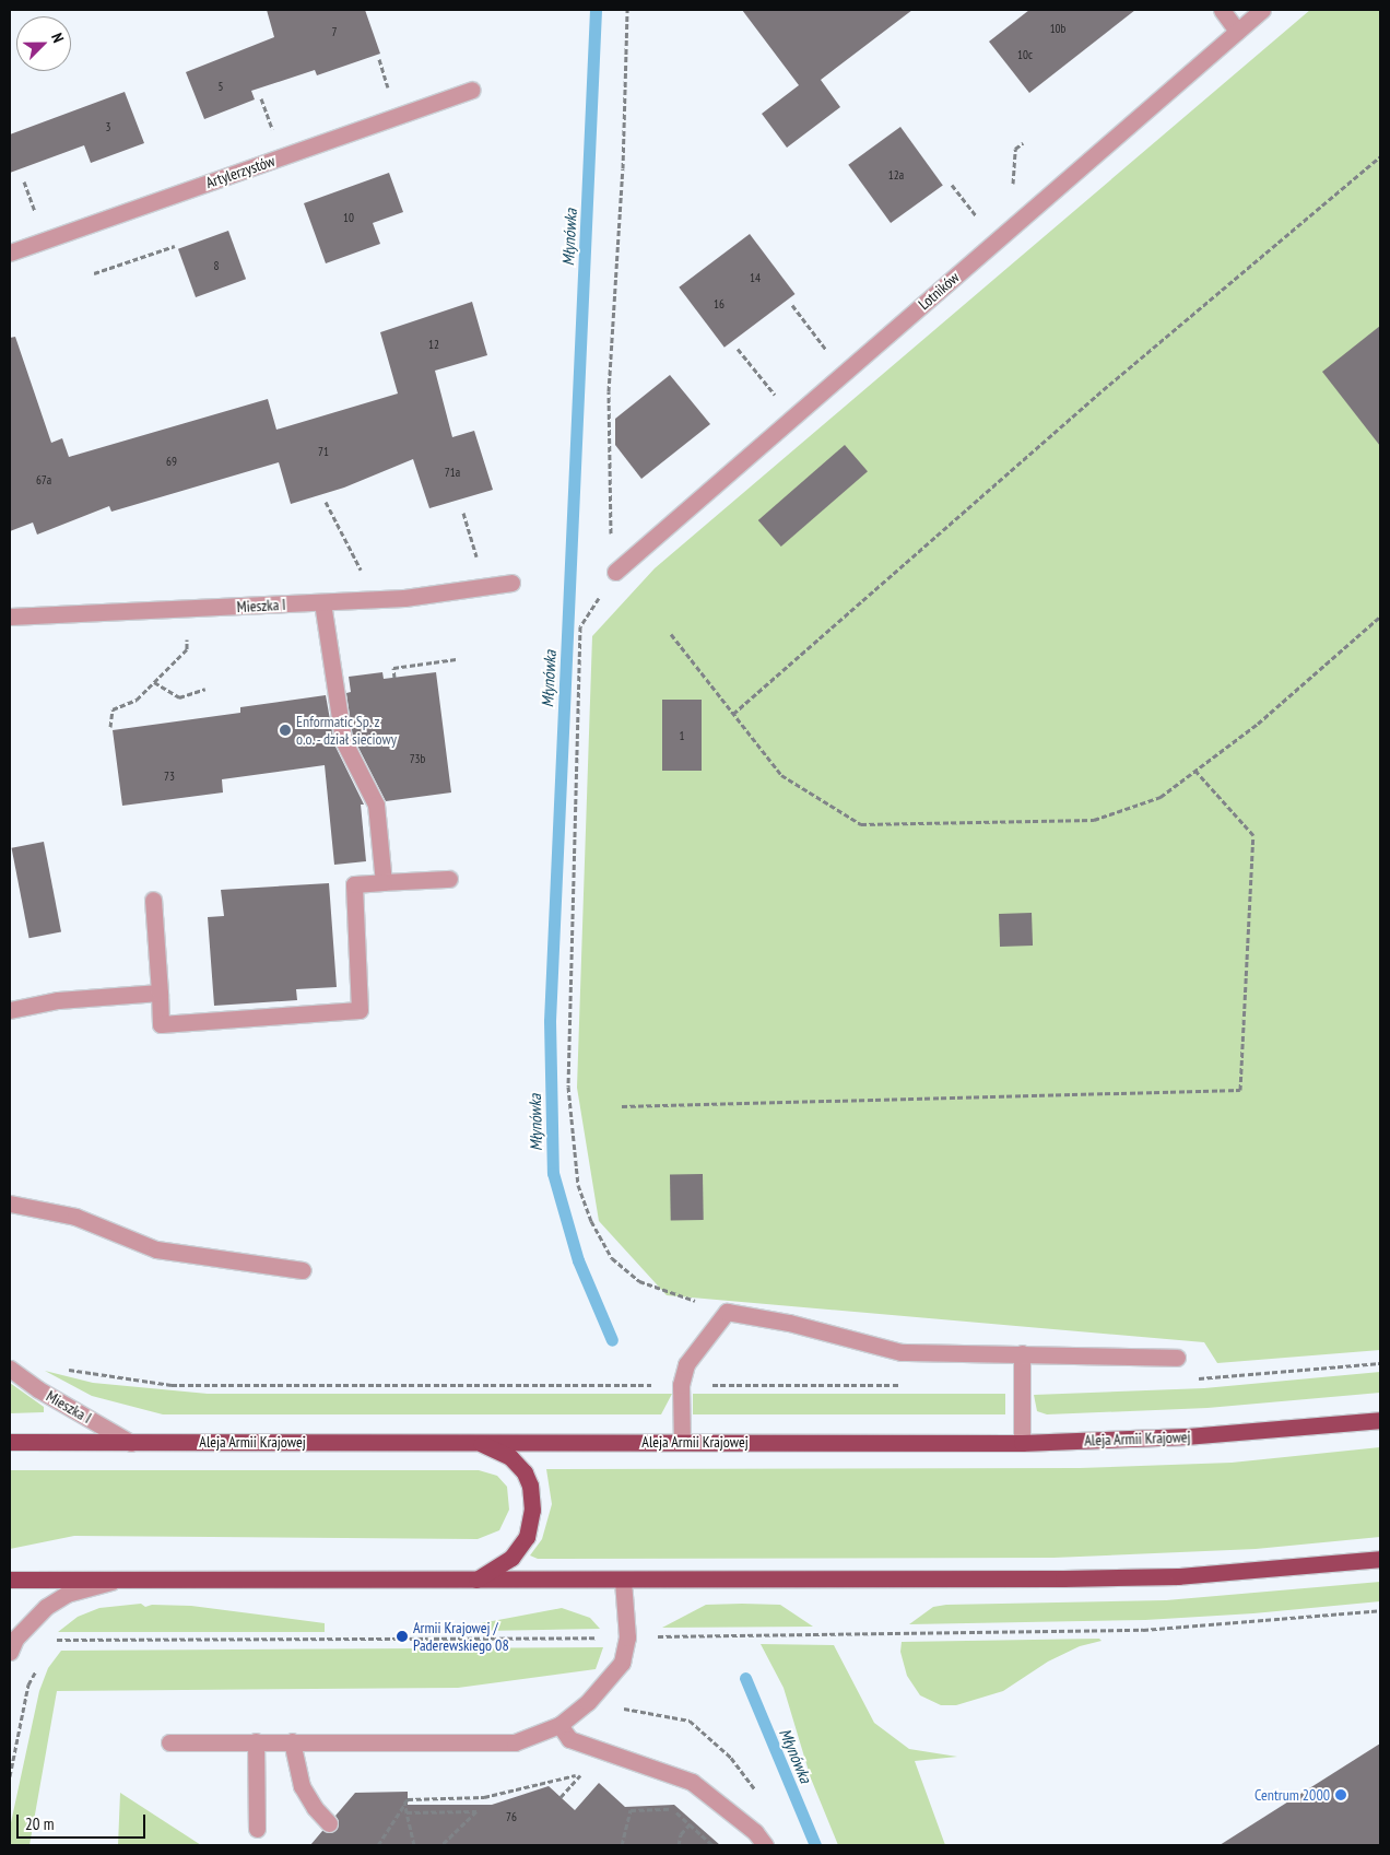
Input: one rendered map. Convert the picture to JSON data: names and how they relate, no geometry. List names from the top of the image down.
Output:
{
  "streets": {
    "main road": ["Aleja Armii Krajowej"],
    "street": ["Artylerzystów", "Lotników", "Mieszka I"]
  },
  "crossings": [
    ["Mieszka I", "Aleja Armii Krajowej"]
  ],
  "water": ["Młynówka"],
  "places": ["Enformatic Sp. z o.o. - dział sieciowy", "Armii Krajowej / Paderewskiego 08", "Centrum 2000"],
  "house_numbers": [
    "10b",
    "7",
    "10c",
    "5",
    "3",
    "12a",
    "10",
    "8",
    "14",
    "16",
    "12",
    "71",
    "69",
    "71a",
    "67a",
    "1",
    "73b",
    "73",
    "76"
  ],
  "scale_bar": "20 m",
  "north": "top right"
}
